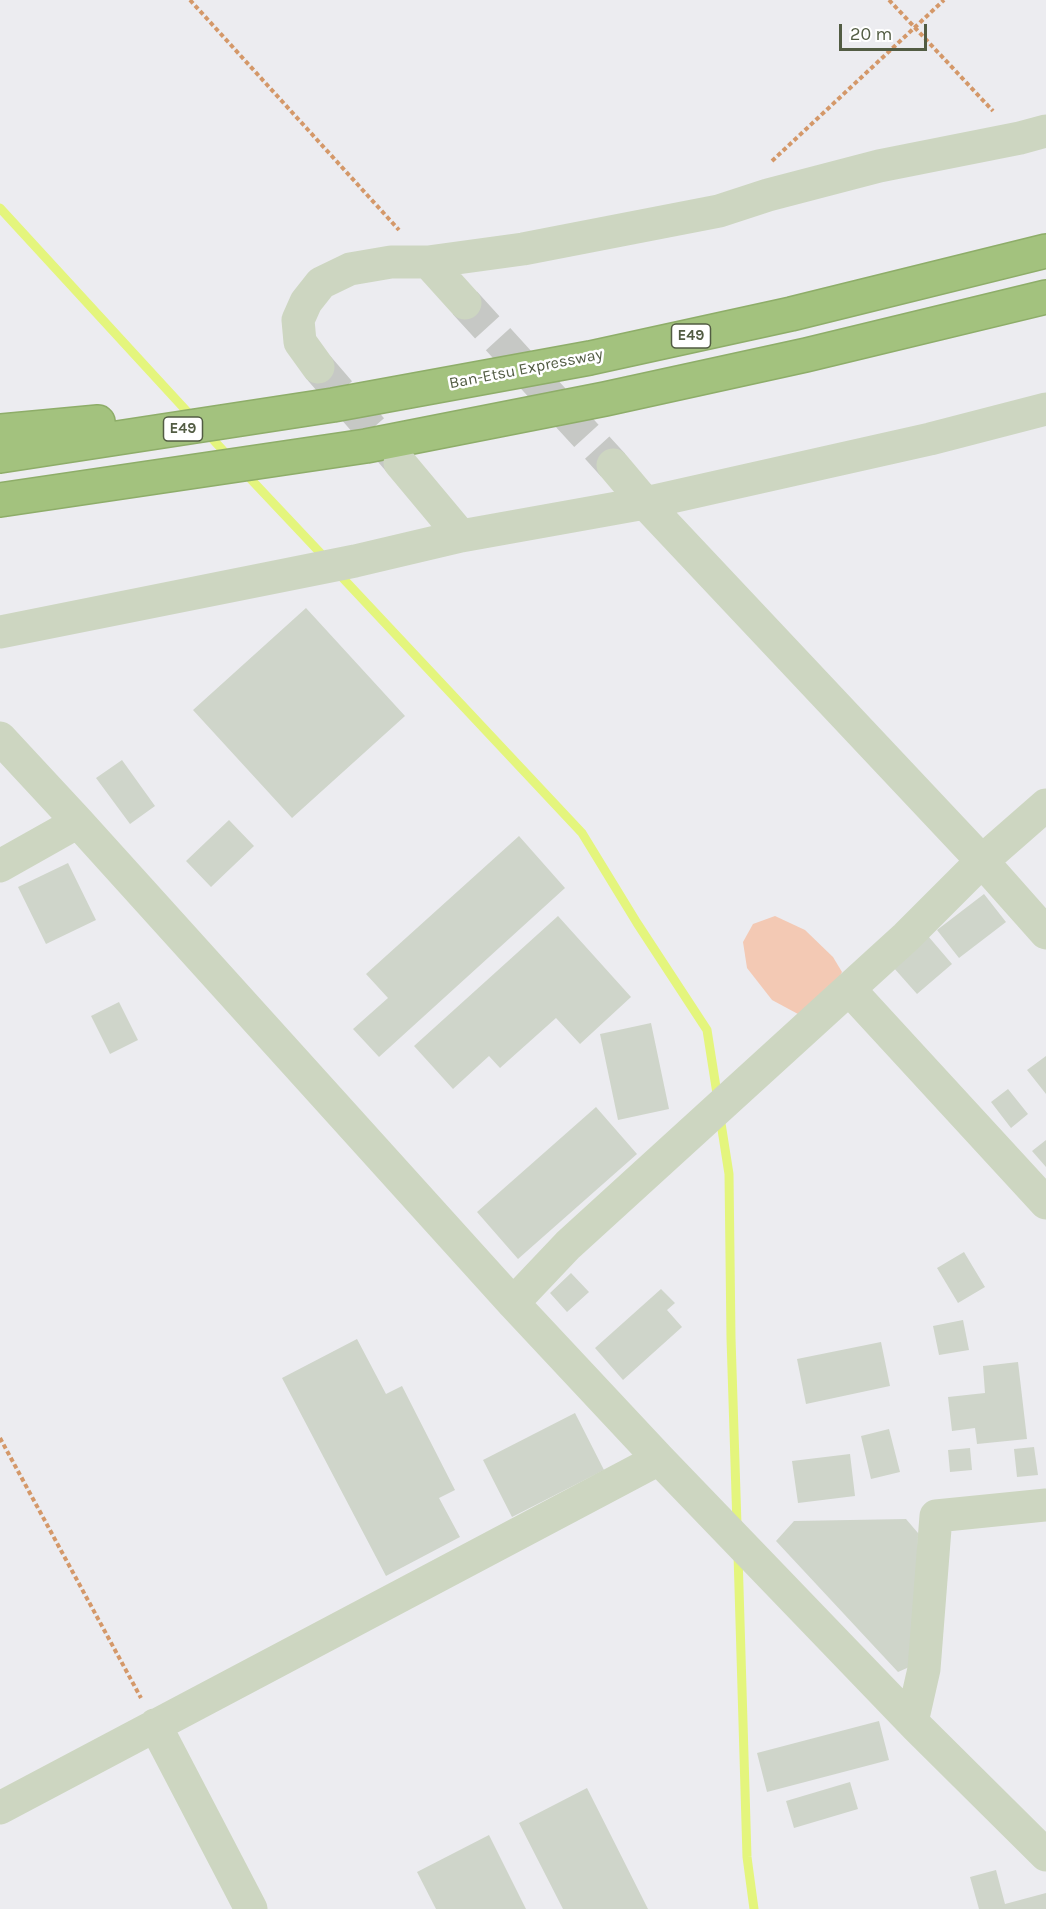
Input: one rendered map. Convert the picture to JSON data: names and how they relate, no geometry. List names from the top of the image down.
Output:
{
  "streets": {
    "highway": ["E49", "Ban-Etsu Expressway"]
  },
  "scale_bar": "20 m"
}
